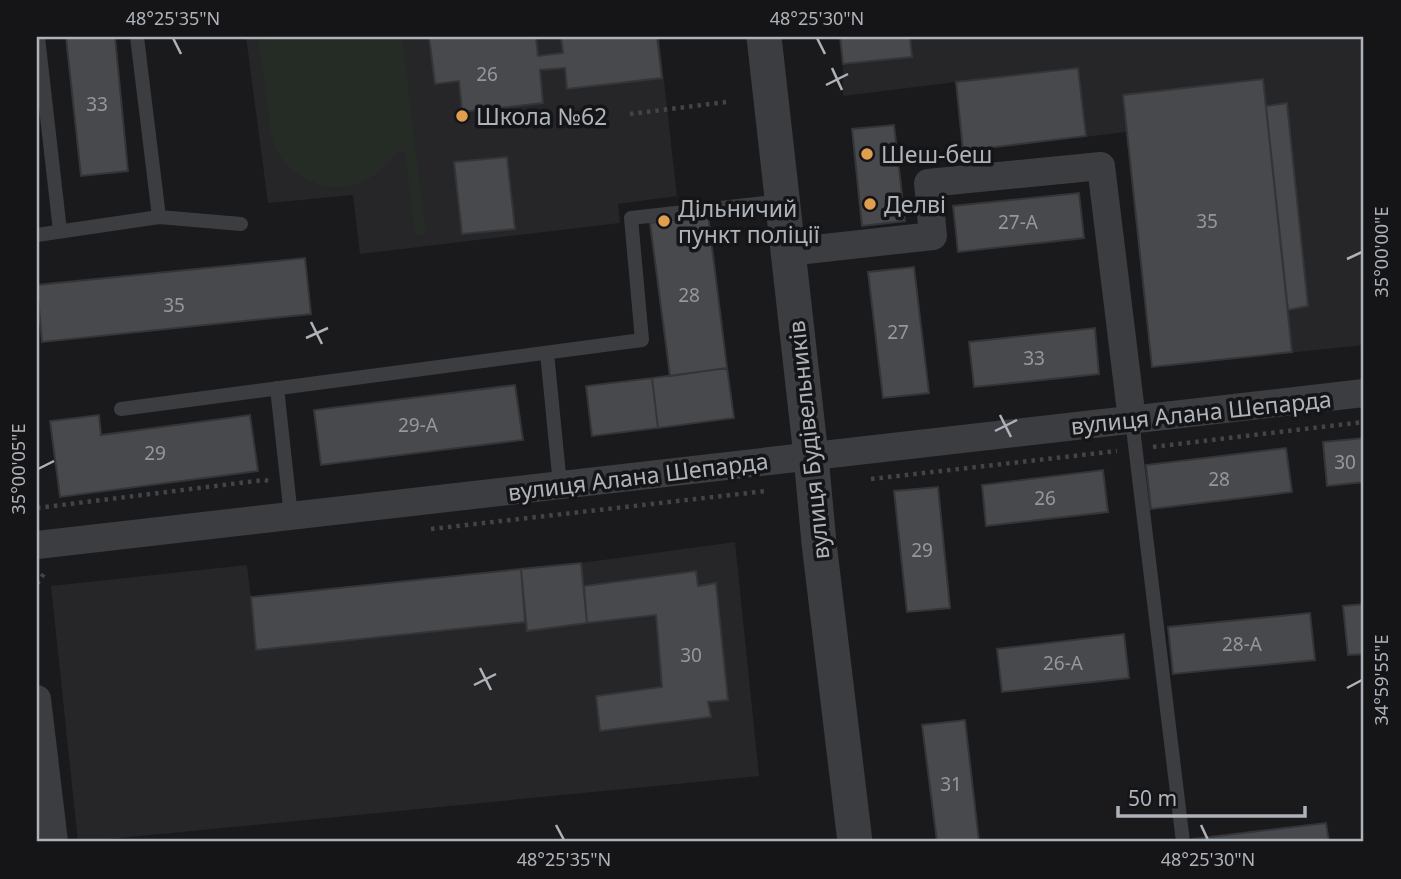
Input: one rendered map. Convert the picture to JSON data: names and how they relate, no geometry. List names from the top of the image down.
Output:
{
  "streets": {
    "street": ["вулиця Алана Шепарда", "вулиця Будівельників"]
  },
  "crossings": [
    ["вулиця Алана Шепарда", "вулиця Будівельників"]
  ],
  "places": [
    "Школа №62",
    "Шеш-беш",
    "Делві",
    "Дільничий пункт поліції"
  ],
  "house_numbers": [
    "26",
    "33",
    "35",
    "27-А",
    "28",
    "35",
    "27",
    "33",
    "29-А",
    "29",
    "30",
    "28",
    "26",
    "29",
    "28-А",
    "30",
    "26-А",
    "31"
  ],
  "scale_bar": "50 m",
  "coordinates": [
    "48°25'35\"N",
    "48°25'30\"N",
    "35°00'00\"E",
    "35°00'05\"E",
    "34°59'55\"E"
  ]
}
